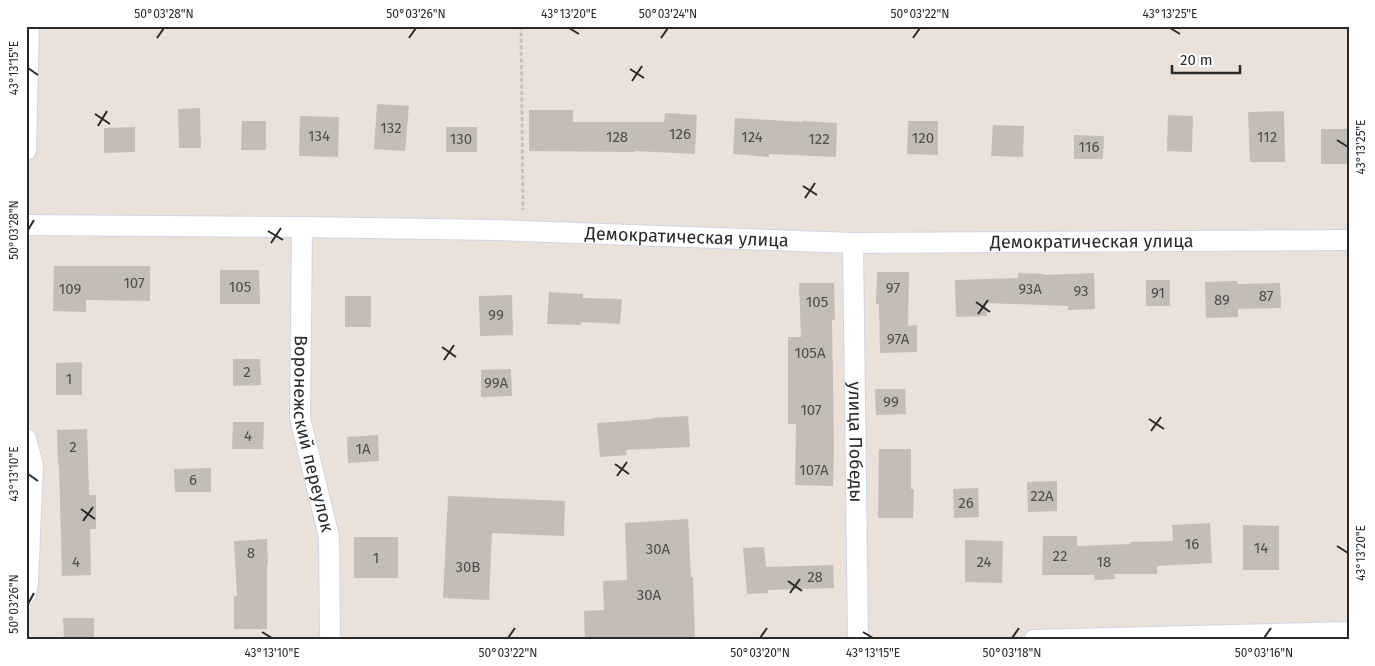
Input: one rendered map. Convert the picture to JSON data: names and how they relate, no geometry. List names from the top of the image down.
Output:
{
  "streets": {
    "street": ["Демократическая улица", "Воронежский переулок", "улица Победы"]
  },
  "crossings": [
    ["Демократическая улица", "Воронежский переулок"],
    ["Демократическая улица", "улица Победы"]
  ],
  "house_numbers": [
    "132",
    "126",
    "134",
    "128",
    "124",
    "112",
    "120",
    "130",
    "122",
    "116",
    "107",
    "105",
    "97",
    "109",
    "93А",
    "93",
    "91",
    "87",
    "89",
    "105",
    "99",
    "97А",
    "105А",
    "2",
    "1",
    "99А",
    "99",
    "107",
    "4",
    "2",
    "1А",
    "107А",
    "6",
    "22А",
    "26",
    "16",
    "14",
    "30А",
    "8",
    "22",
    "1",
    "4",
    "24",
    "18",
    "30В",
    "28",
    "30А"
  ],
  "scale_bar": "20 m",
  "coordinates": [
    "50°03'28\"N",
    "50°03'26\"N",
    "43°13'20\"E",
    "50°03'24\"N",
    "50°03'22\"N",
    "43°13'25\"E",
    "43°13'15\"E",
    "43°13'10\"E",
    "50°03'20\"N",
    "50°03'18\"N",
    "50°03'16\"N"
  ]
}
